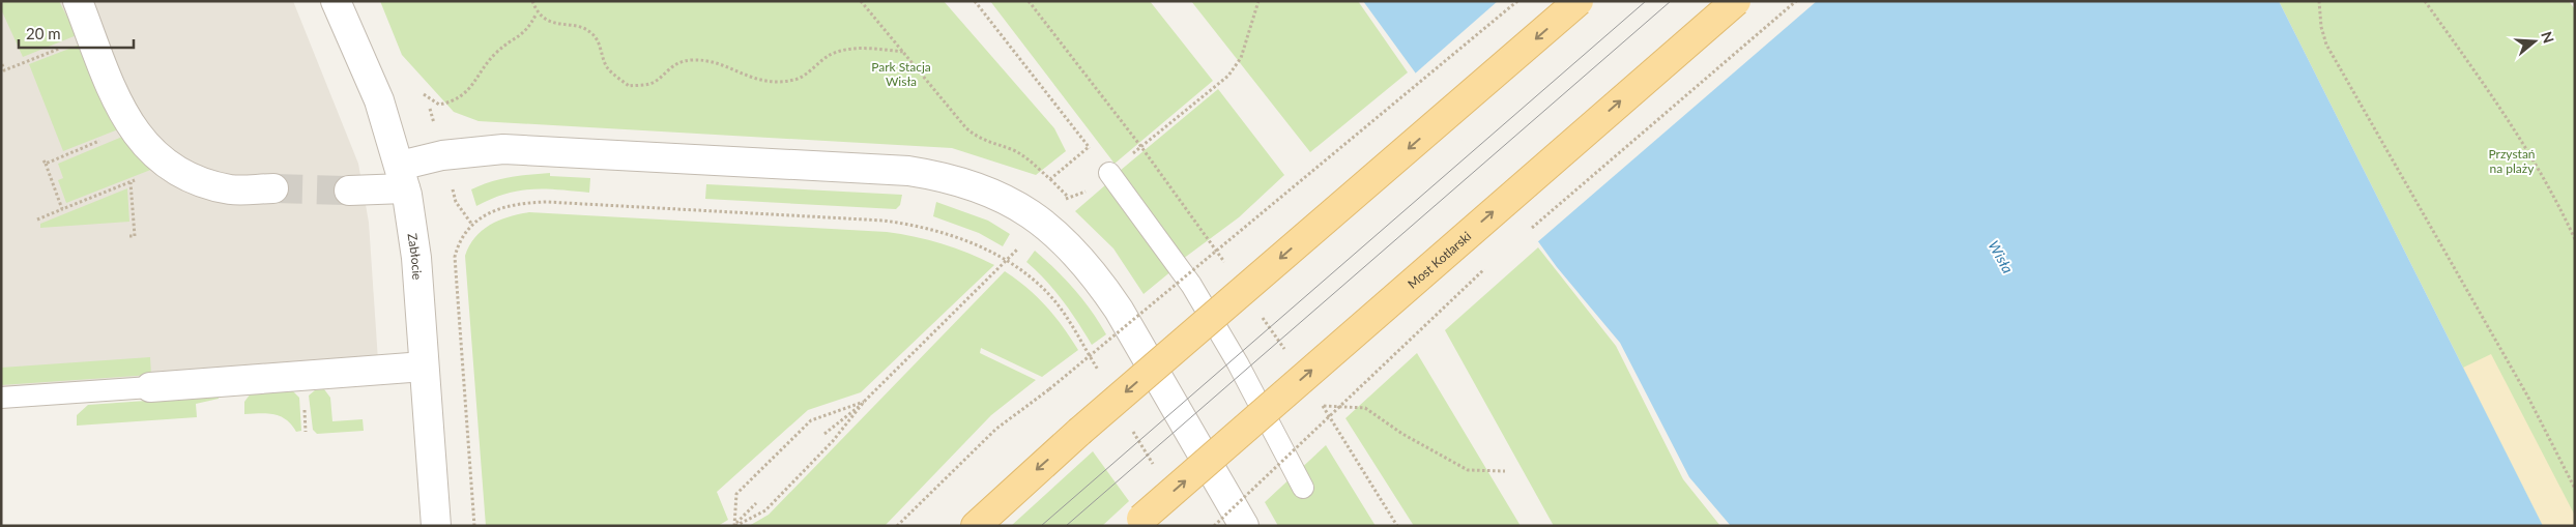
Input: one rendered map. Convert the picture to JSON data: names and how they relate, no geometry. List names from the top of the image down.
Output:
{
  "streets": {
    "main road": ["Most Kotlarski"],
    "street": ["Zabłocie"]
  },
  "water": ["Wisła"],
  "parks": ["Park Stacja Wisła", "Przystań na plaży"],
  "scale_bar": "20 m",
  "north": "right"
}
